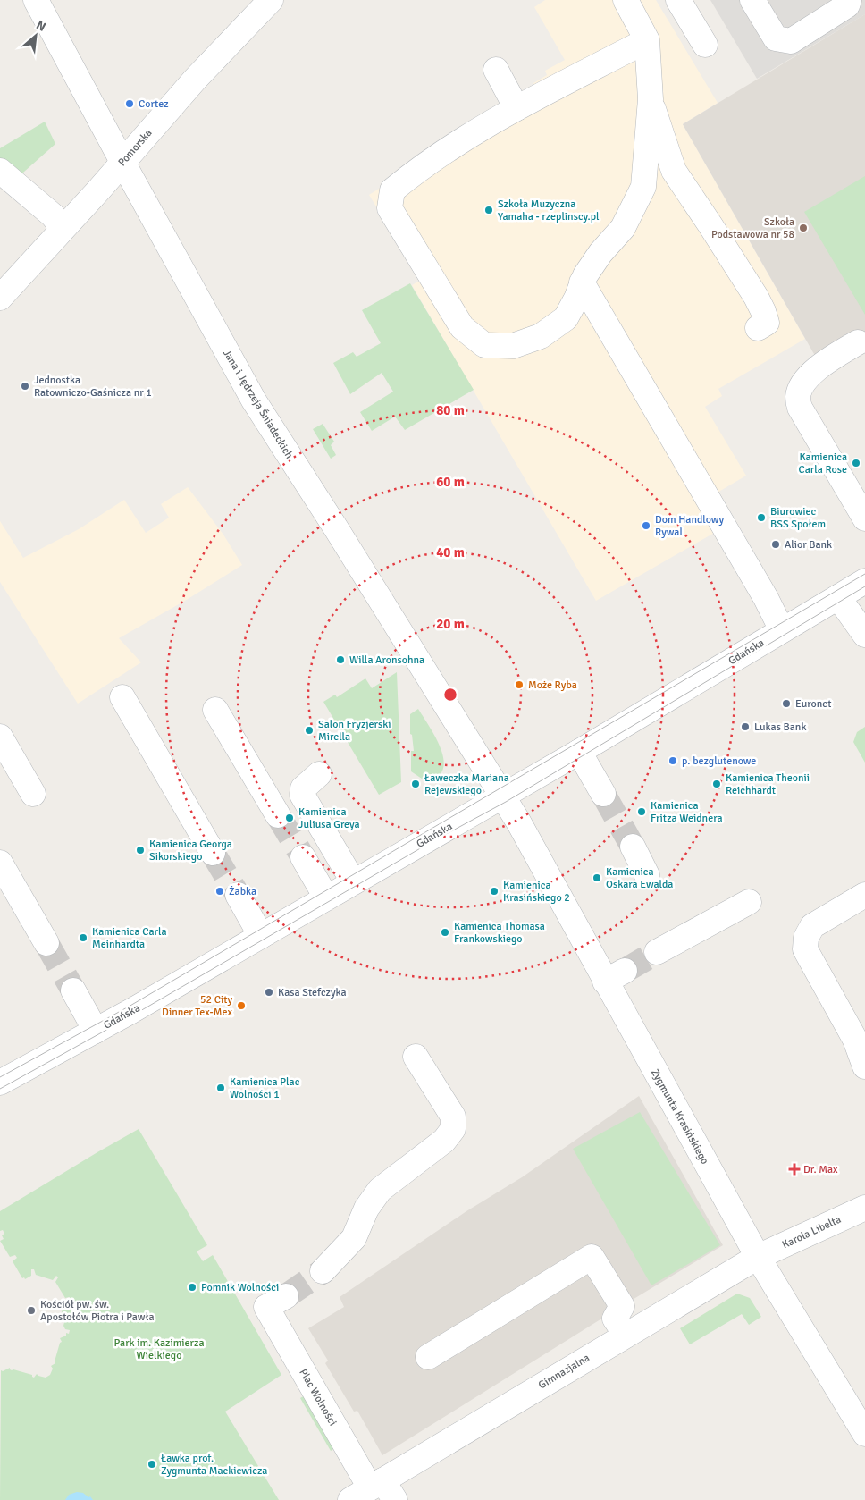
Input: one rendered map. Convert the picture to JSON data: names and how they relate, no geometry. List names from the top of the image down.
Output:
{
  "streets": {
    "street": [
      "Pomorska",
      "Jana i Jędrzeja Śniadeckich",
      "Gdańska",
      "Zygmunta Krasińskiego",
      "Karola Libelta",
      "Gimnazjalna",
      "Plac Wolności"
    ]
  },
  "crossings": [
    ["Pomorska", "Jana i Jędrzeja Śniadeckich"],
    ["Jana i Jędrzeja Śniadeckich", "Gdańska"],
    ["Jana i Jędrzeja Śniadeckich", "Zygmunta Krasińskiego"],
    ["Gdańska", "Zygmunta Krasińskiego"],
    ["Zygmunta Krasińskiego", "Karola Libelta"],
    ["Zygmunta Krasińskiego", "Gimnazjalna"],
    ["Karola Libelta", "Gimnazjalna"],
    ["Gimnazjalna", "Plac Wolności"]
  ],
  "parks": ["Park im. Kazimierza Wielkiego"],
  "places": {
    "other": [
      "Cortez",
      "Szkoła Muzyczna Yamaha - rzeplinscy.pl",
      "Szkoła Podstawowa nr 58",
      "Jednostka Ratowniczo-Gaśnicza nr 1",
      "Kamienica Carla Rose",
      "Biurowiec BSS Społem",
      "Dom Handlowy Rywal",
      "Alior Bank",
      "Willa Aronsohna",
      "Może Ryba",
      "Euronet",
      "Lukas Bank",
      "Salon Fryzjerski Mirella",
      "p. bezglutenowe",
      "Ławeczka Mariana Rejewskiego",
      "Kamienica Theonii Reichhardt",
      "Kamienica Fritza Weidnera",
      "Kamienica Juliusa Greya",
      "Kamienica Georga Sikorskiego",
      "Kamienica Oskara Ewalda",
      "Żabka",
      "Kamienica Krasińskiego 2",
      "Kamienica Thomasa Frankowskiego",
      "Kamienica Carla Meinhardta",
      "Kasa Stefczyka",
      "52 City Dinner Tex-Mex",
      "Kamienica Plac Wolności 1",
      "Pomnik Wolności",
      "Kościół pw. św. Apostołów Piotra i Pawła",
      "Ławka prof. Zygmunta Mackiewicza"
    ],
    "health": ["Dr. Max"]
  },
  "north": "top right",
  "rings": [
    "80 m",
    "60 m",
    "40 m",
    "20 m"
  ]
}
